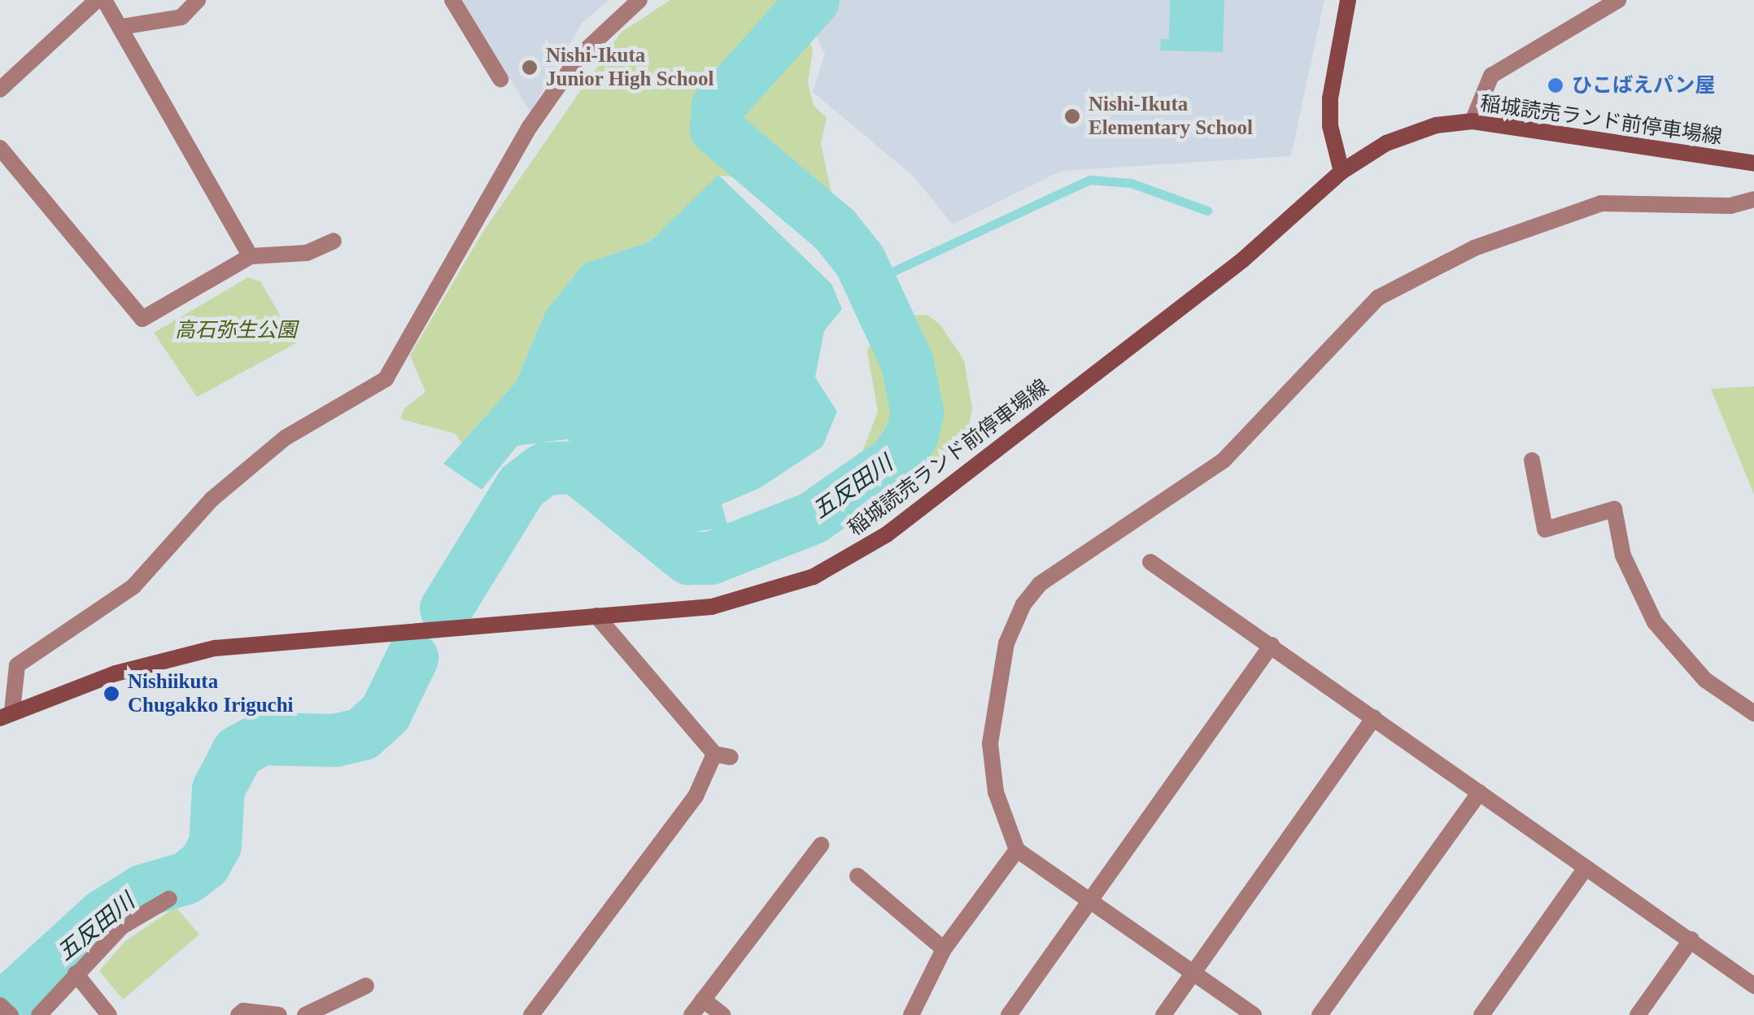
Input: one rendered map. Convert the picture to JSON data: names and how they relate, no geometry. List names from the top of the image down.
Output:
{
  "streets": {
    "main road": ["稲城読売ランド前停車場線"]
  },
  "water": ["五反田川"],
  "parks": ["高石弥生公園"],
  "places": [
    "Nishi-Ikuta Junior High School",
    "ひこばえパン屋",
    "Nishi-Ikuta Elementary School",
    "Nishiikuta Chugakko Iriguchi"
  ]
}
